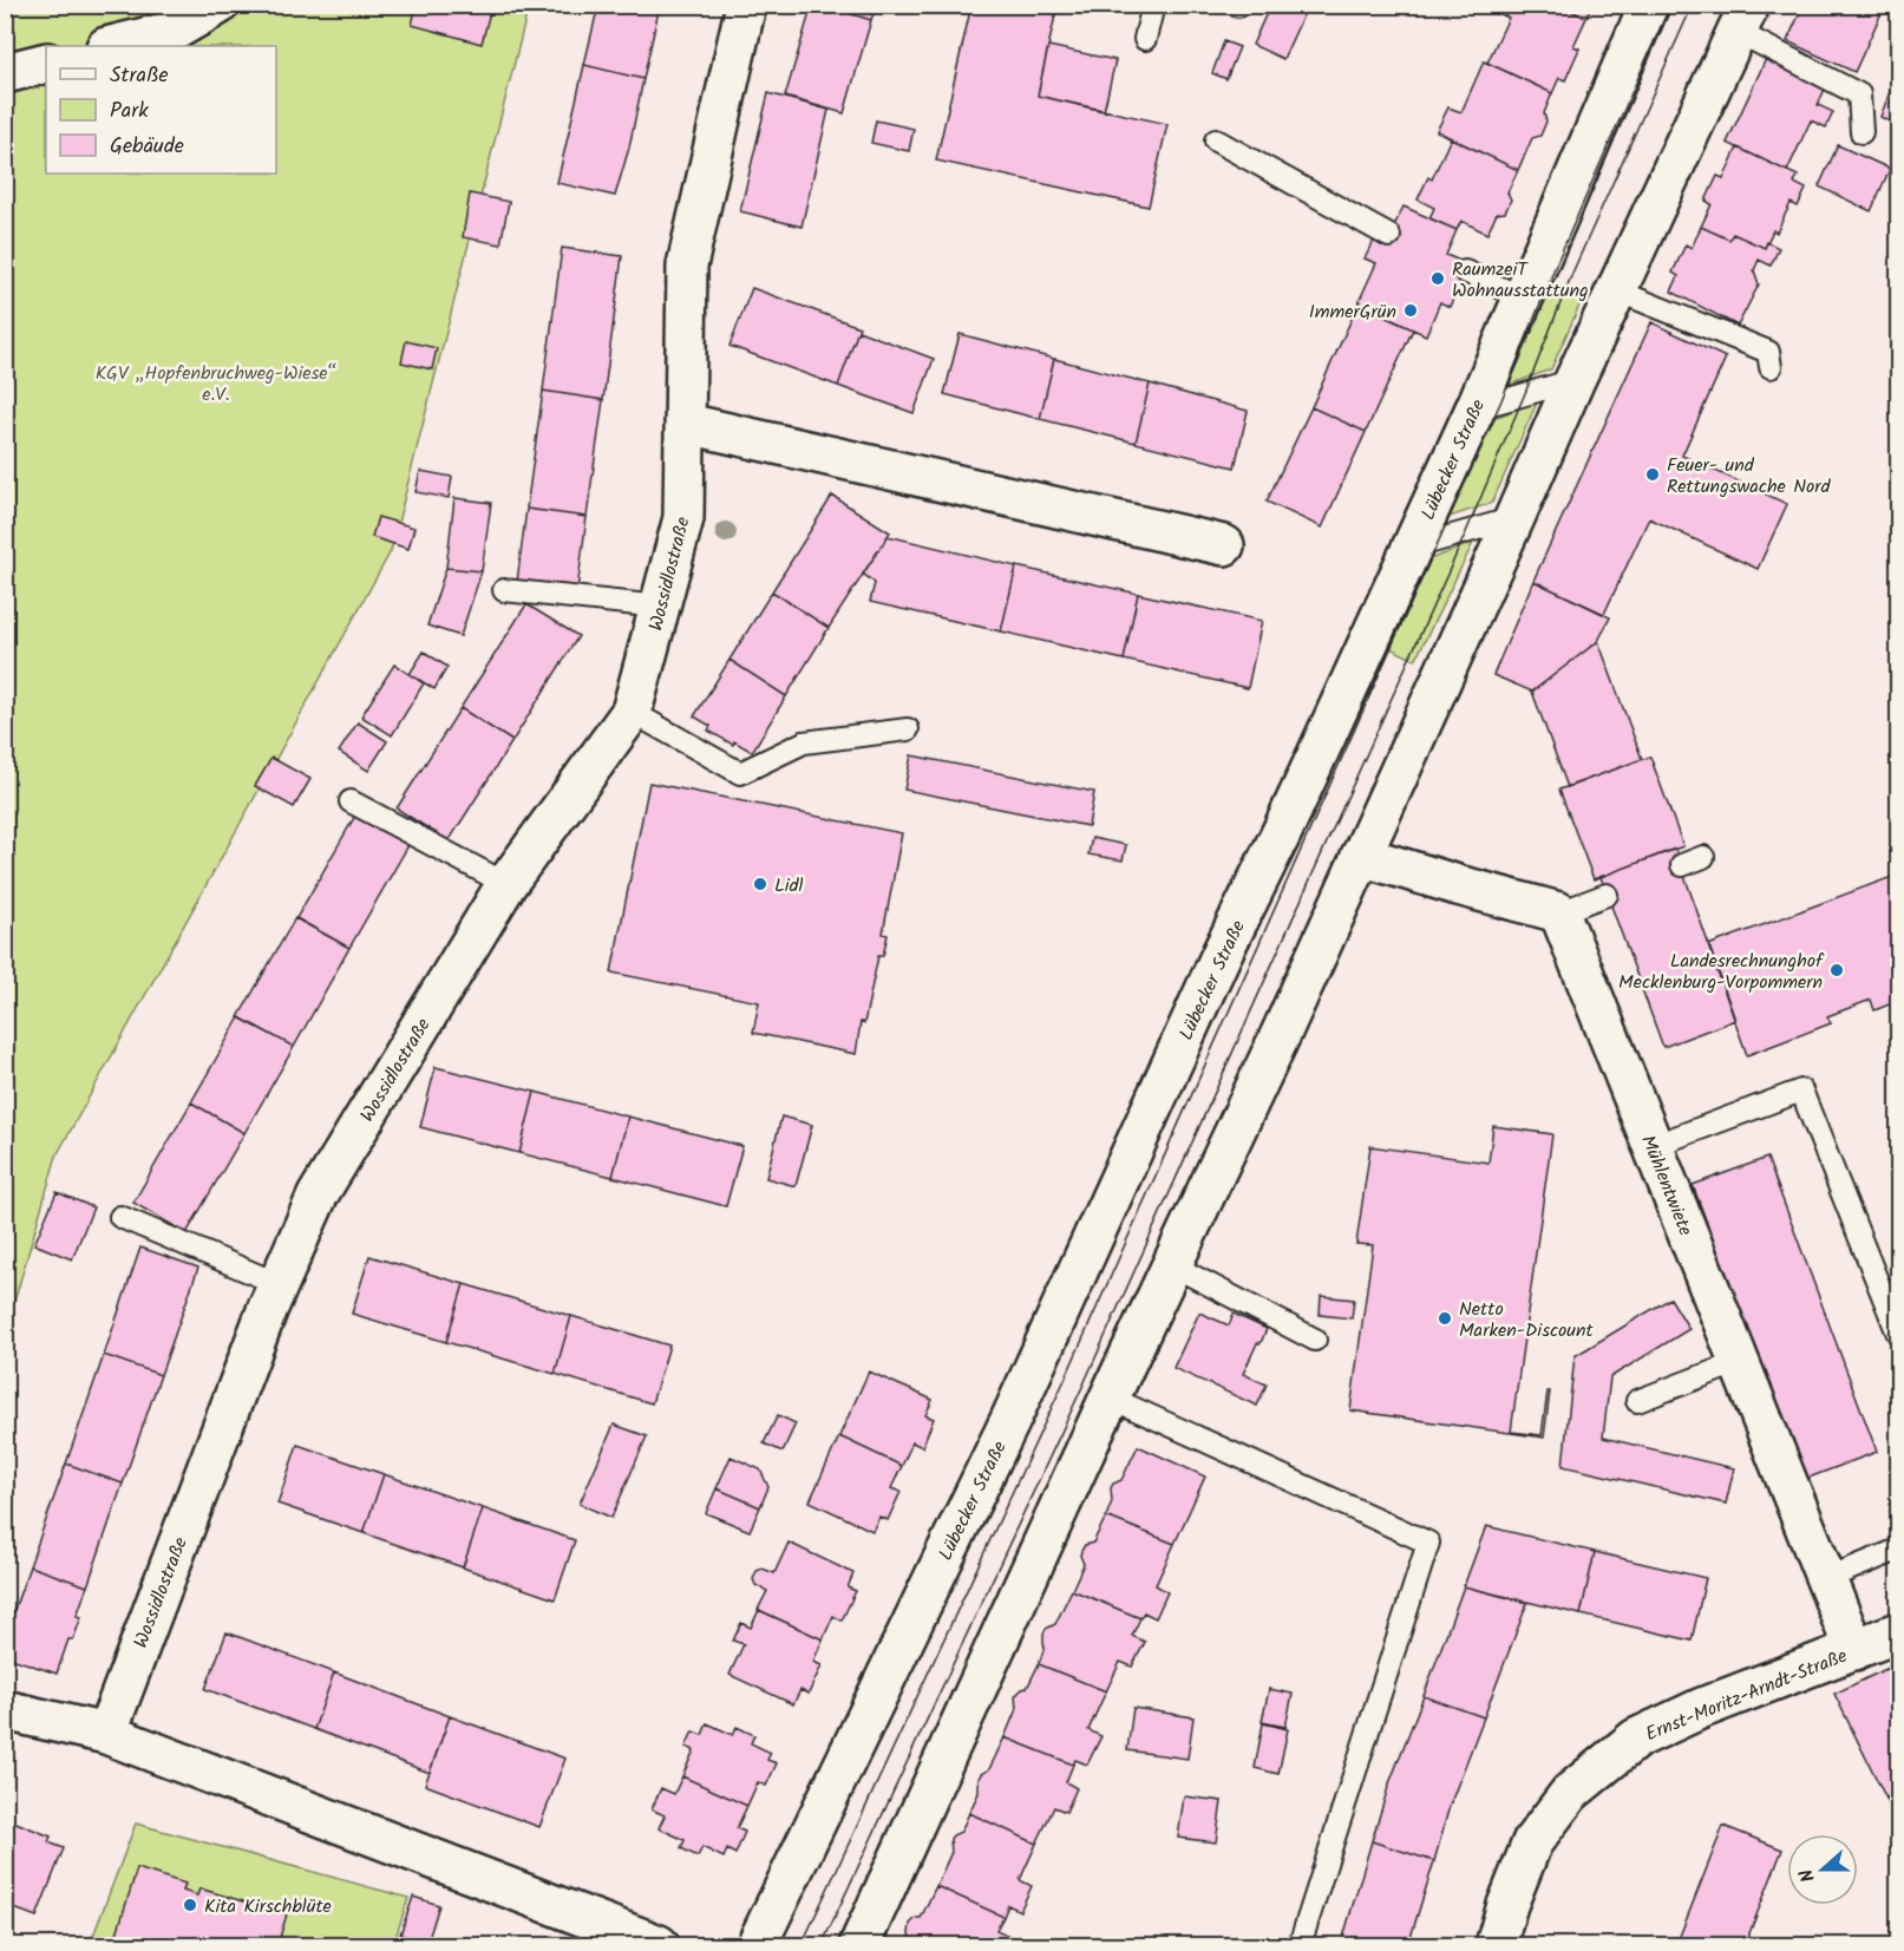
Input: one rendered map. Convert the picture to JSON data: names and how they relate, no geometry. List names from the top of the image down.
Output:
{
  "streets": {
    "street": [
      "Lübecker Straße",
      "Wossidlostraße",
      "Mühlentwiete",
      "Ernst-Moritz-Arndt-Straße"
    ]
  },
  "crossings": [
    ["Mühlentwiete", "Ernst-Moritz-Arndt-Straße"]
  ],
  "parks": ["KGV „Hopfenbruchweg-Wiese“ e.V."],
  "places": [
    "RaumzeiT Wohnausstattung",
    "ImmerGrün",
    "Feuer- und Rettungswache Nord",
    "Lidl",
    "Landesrechnunghof Mecklenburg-Vorpommern",
    "Netto Marken-Discount",
    "Kita Kirschblüte"
  ],
  "legend": ["Straße", "Park", "Gebäude"],
  "north": "left"
}
